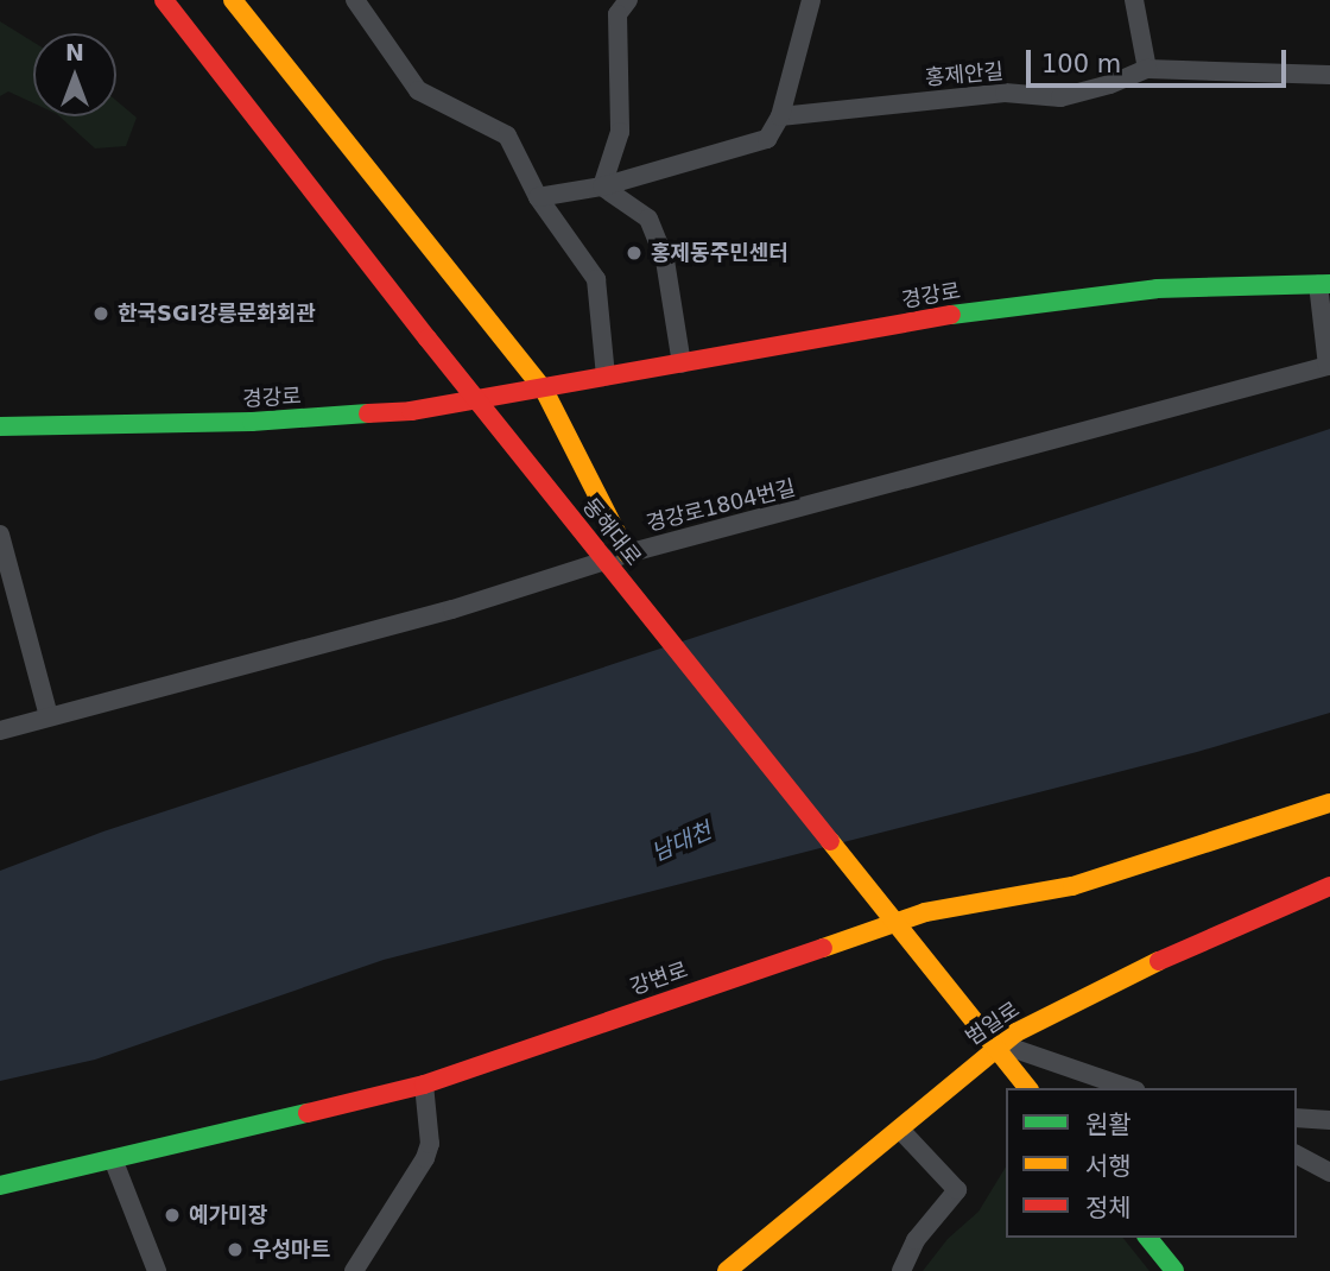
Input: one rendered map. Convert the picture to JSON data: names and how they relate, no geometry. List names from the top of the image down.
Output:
{
  "streets": {
    "street": [
      "홍제안길",
      "경강로",
      "경강로1804번길",
      "동해대로",
      "강변로",
      "범일로"
    ]
  },
  "crossings": [
    ["경강로", "경강로1804번길"]
  ],
  "water": ["남대천"],
  "places": [
    "홍제동주민센터",
    "한국SGI강릉문화회관",
    "예가미장",
    "우성마트"
  ],
  "legend": ["원활", "서행", "정체"],
  "scale_bar": "100 m",
  "north": "top"
}
